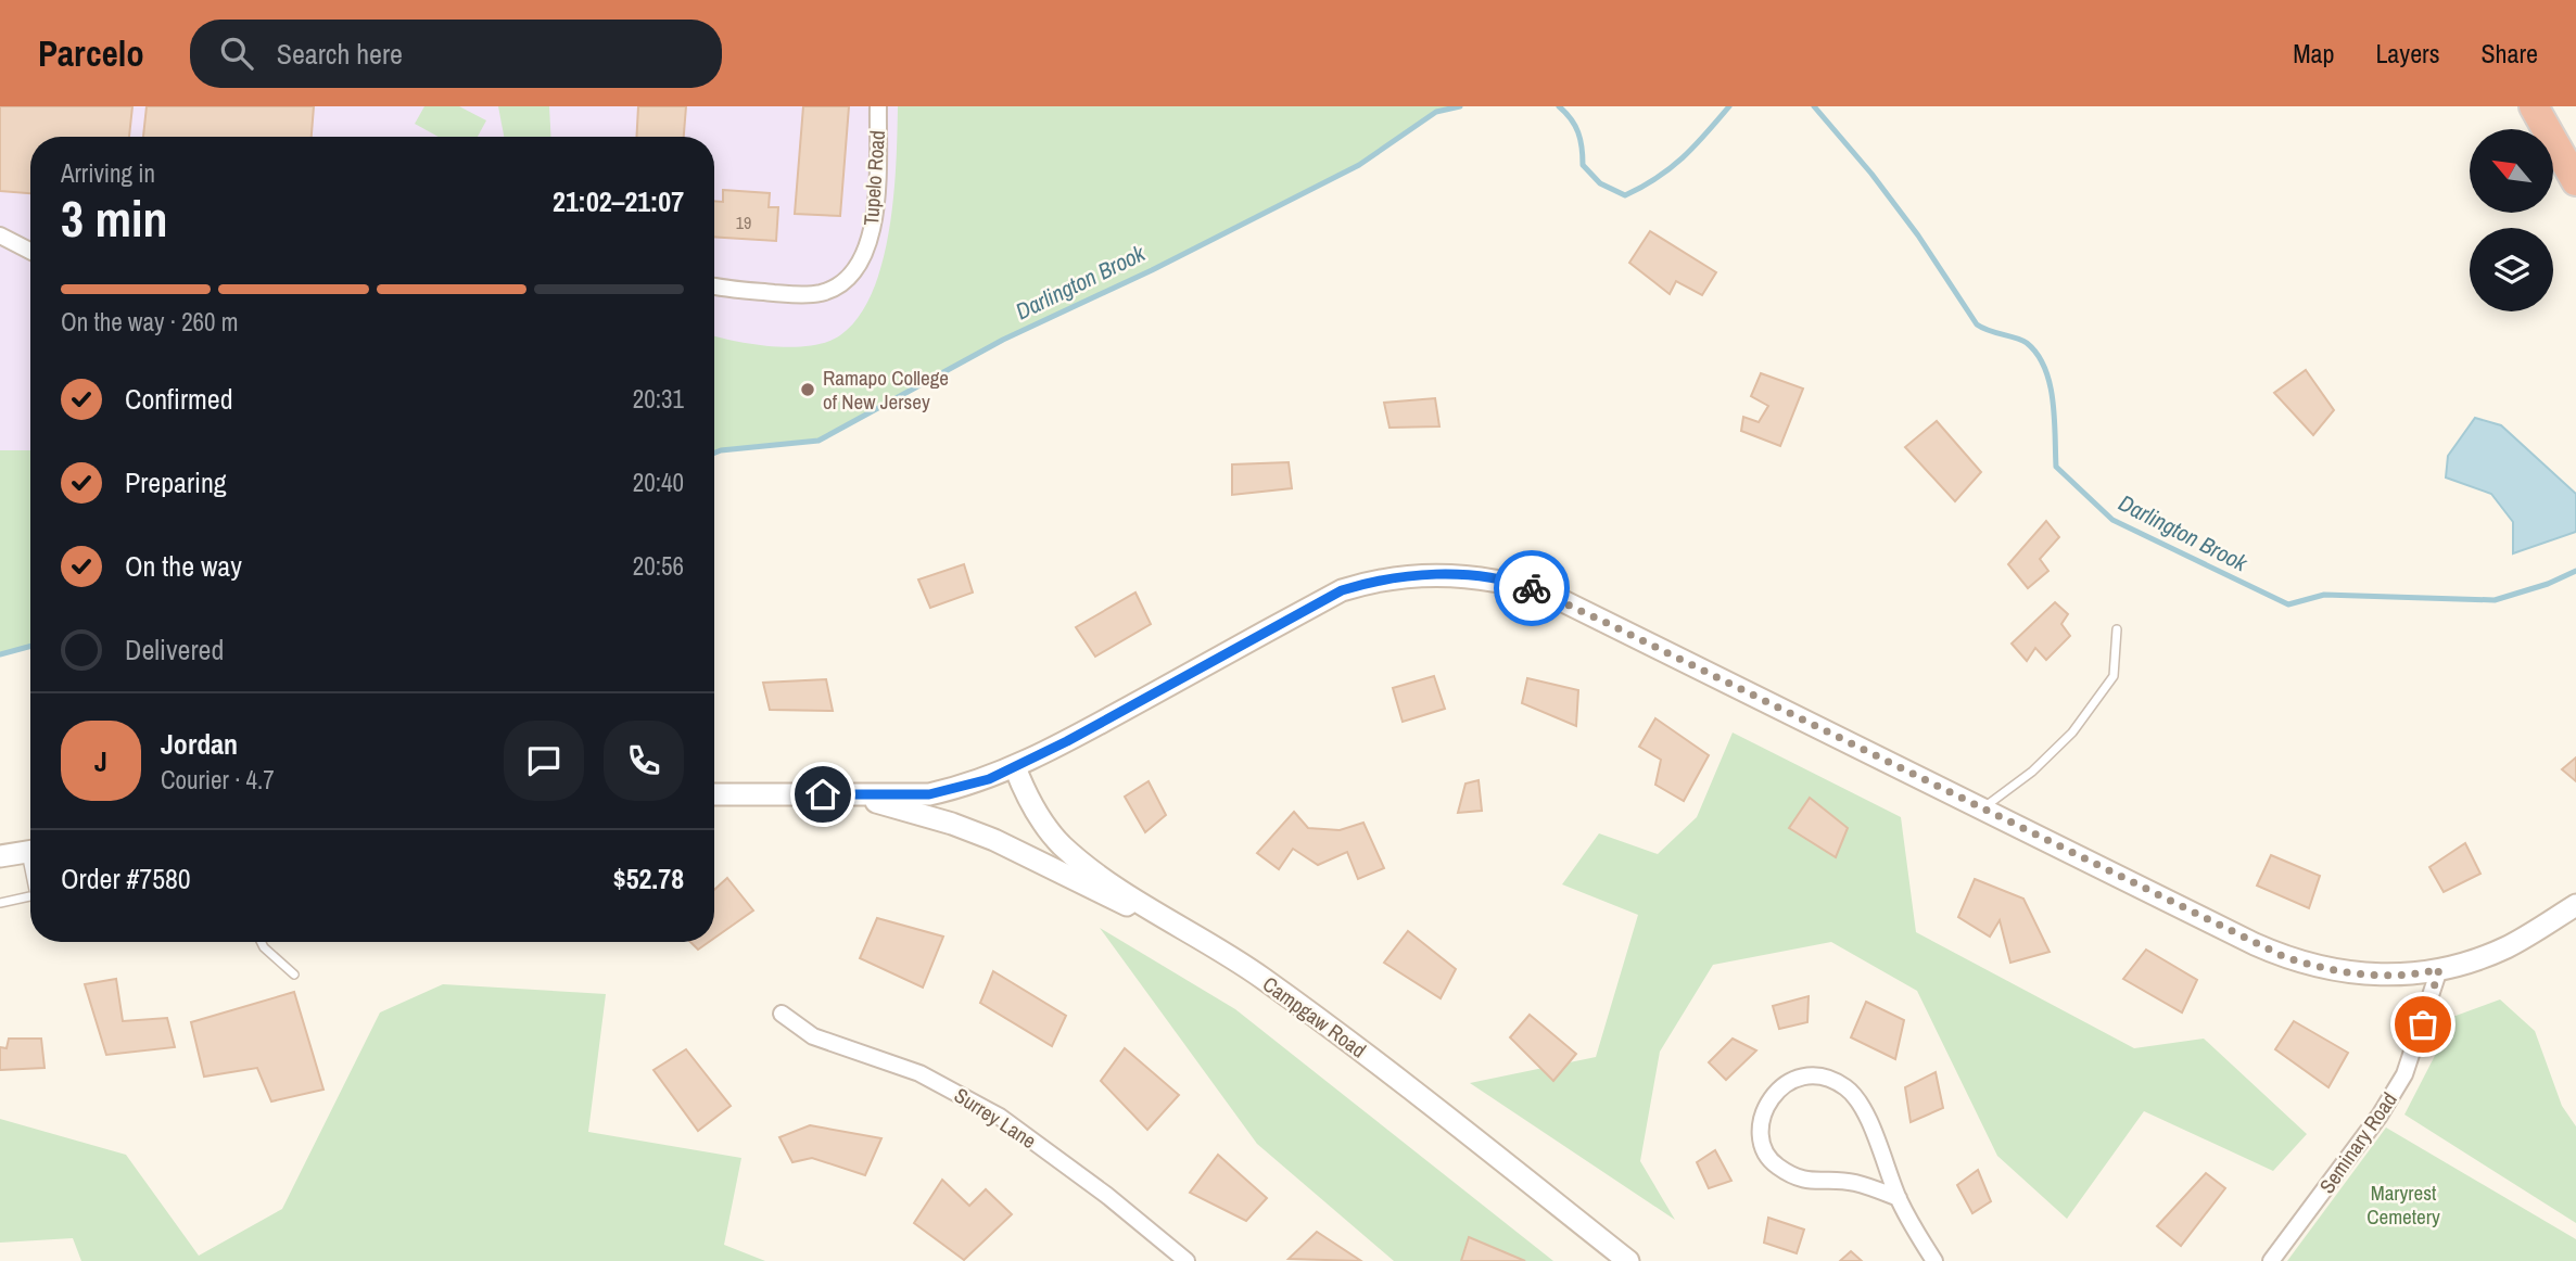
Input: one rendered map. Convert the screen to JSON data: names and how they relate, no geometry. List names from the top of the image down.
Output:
{
  "streets": {
    "main road": ["Campgaw Road"],
    "street": ["Tupelo Road", "Surrey Lane", "Seminary Road"]
  },
  "water": ["Darlington Brook"],
  "parks": ["Maryrest Cemetery"],
  "places": ["Ramapo College of New Jersey"],
  "house_numbers": ["19"],
  "north": "top left",
  "page": {
    "header": "Parcelo",
    "search": "Search here",
    "nav": ["Map", "Layers", "Share"],
    "heading": ["3 min", "Arriving in", "21:02–21:07"],
    "panel": [
      "Jordan",
      "Courier · 4.7",
      "Order #7580",
      "$52.78"
    ],
    "bar": "On the way · 260 m",
    "list": [
      ["Confirmed", "20:31"],
      ["Preparing", "20:40"],
      ["On the way", "20:56"],
      "Delivered"
    ],
    "round": "J"
  }
}
